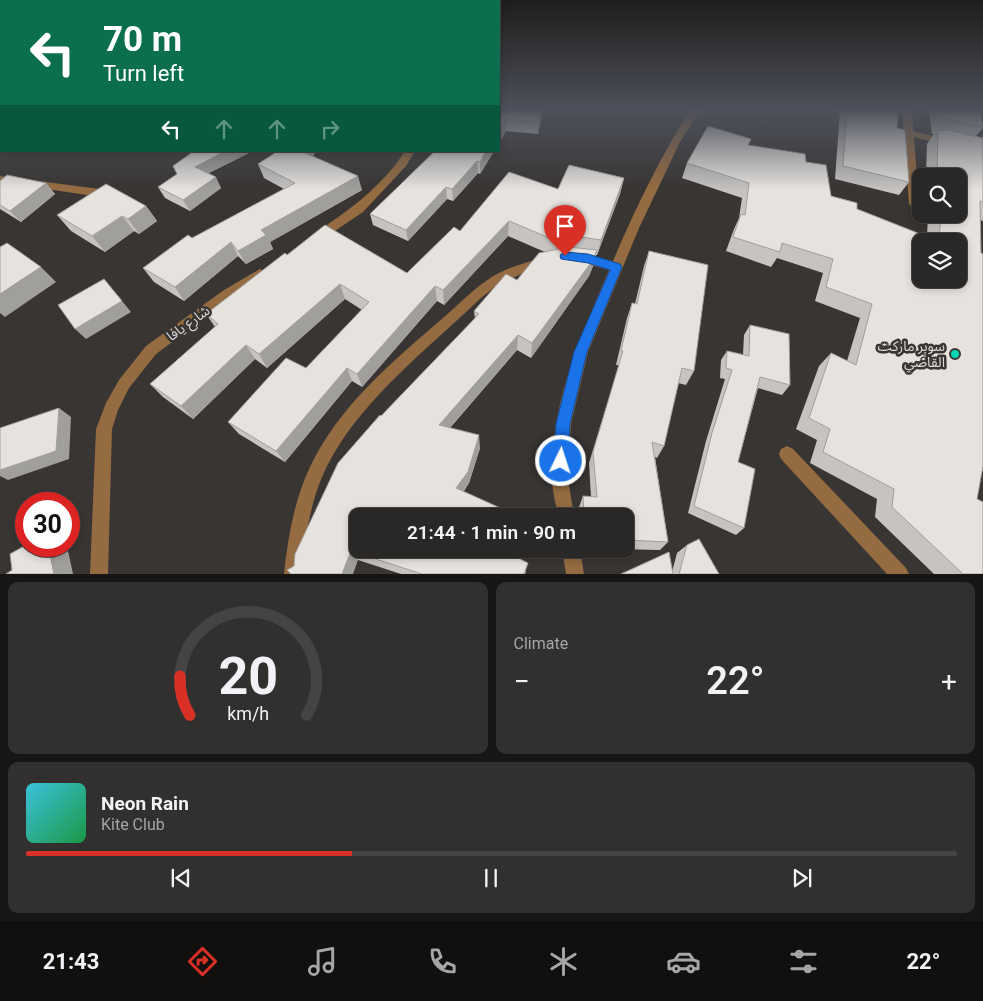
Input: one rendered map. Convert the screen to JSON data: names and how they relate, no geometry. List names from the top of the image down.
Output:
{
  "streets": {
    "street": ["شارع يافا"]
  },
  "places": ["سوبر ماركت القاضي"],
  "page": {
    "turn": ["70 m", "Turn left"],
    "limit": "30",
    "trip": "21:44 · 1 min · 90 m",
    "tile": "Climate",
    "heat": ["−", "22°", "+"],
    "song": ["Neon Rain", "Kite Club"],
    "tabs": ["21:43", "22°"],
    "gauge": ["20", "km/h"]
  }
}
